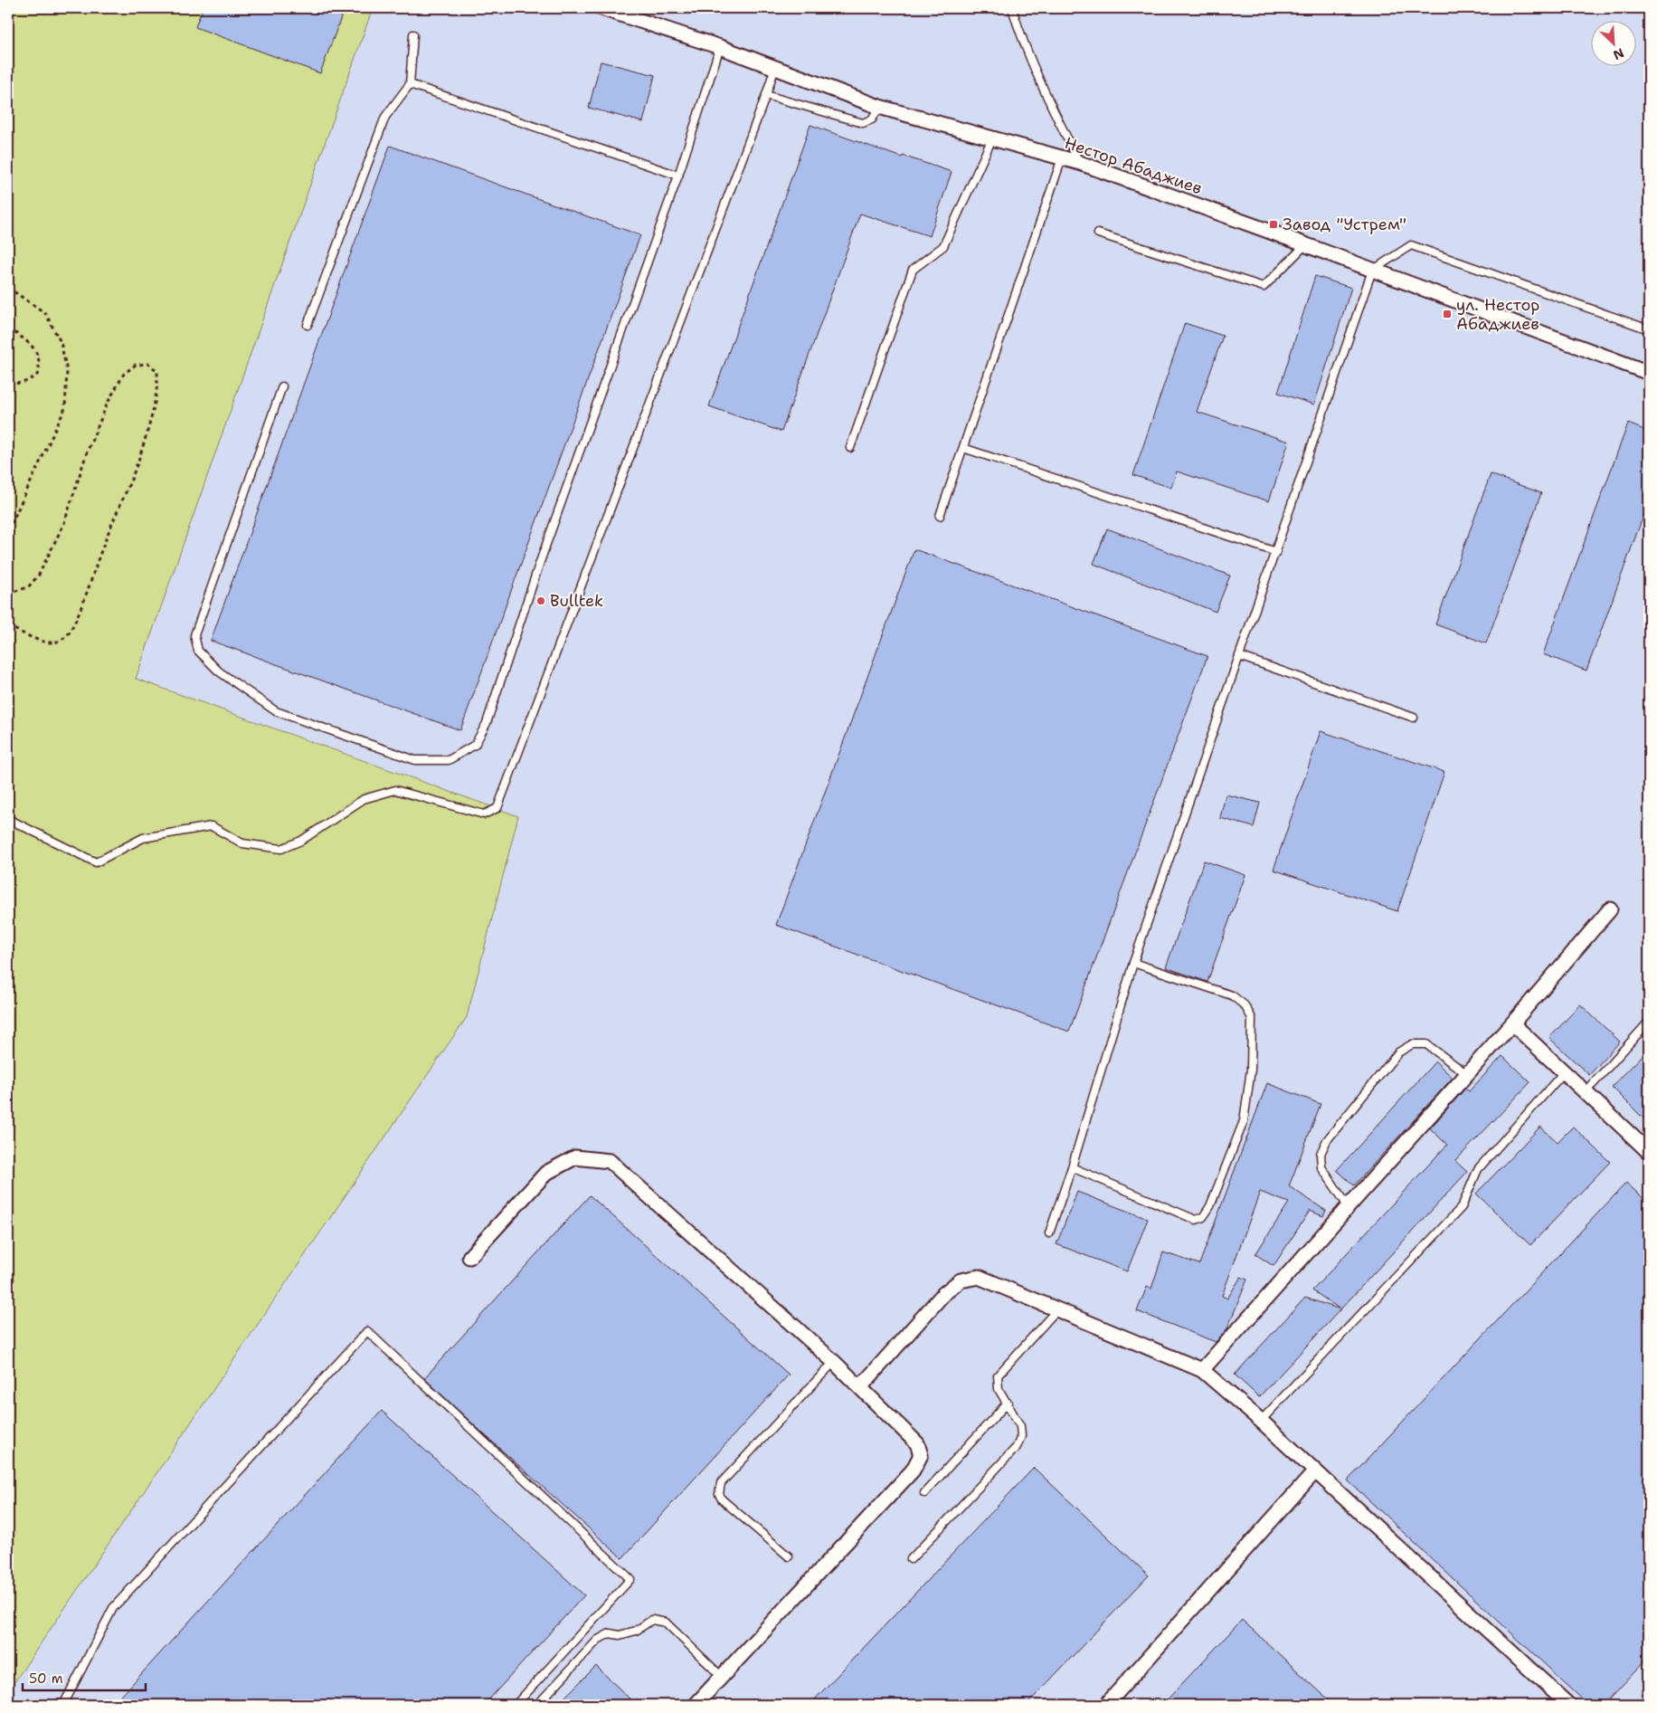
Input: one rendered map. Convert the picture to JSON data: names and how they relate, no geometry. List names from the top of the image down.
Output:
{
  "streets": {
    "street": ["Нестор Абаджиев"]
  },
  "places": {
    "transit": ["Завод \"Устрем\"", "ул. Нестор Абаджиев"],
    "other": ["Bulltek"]
  },
  "scale_bar": "50 m",
  "north": "bottom right"
}
